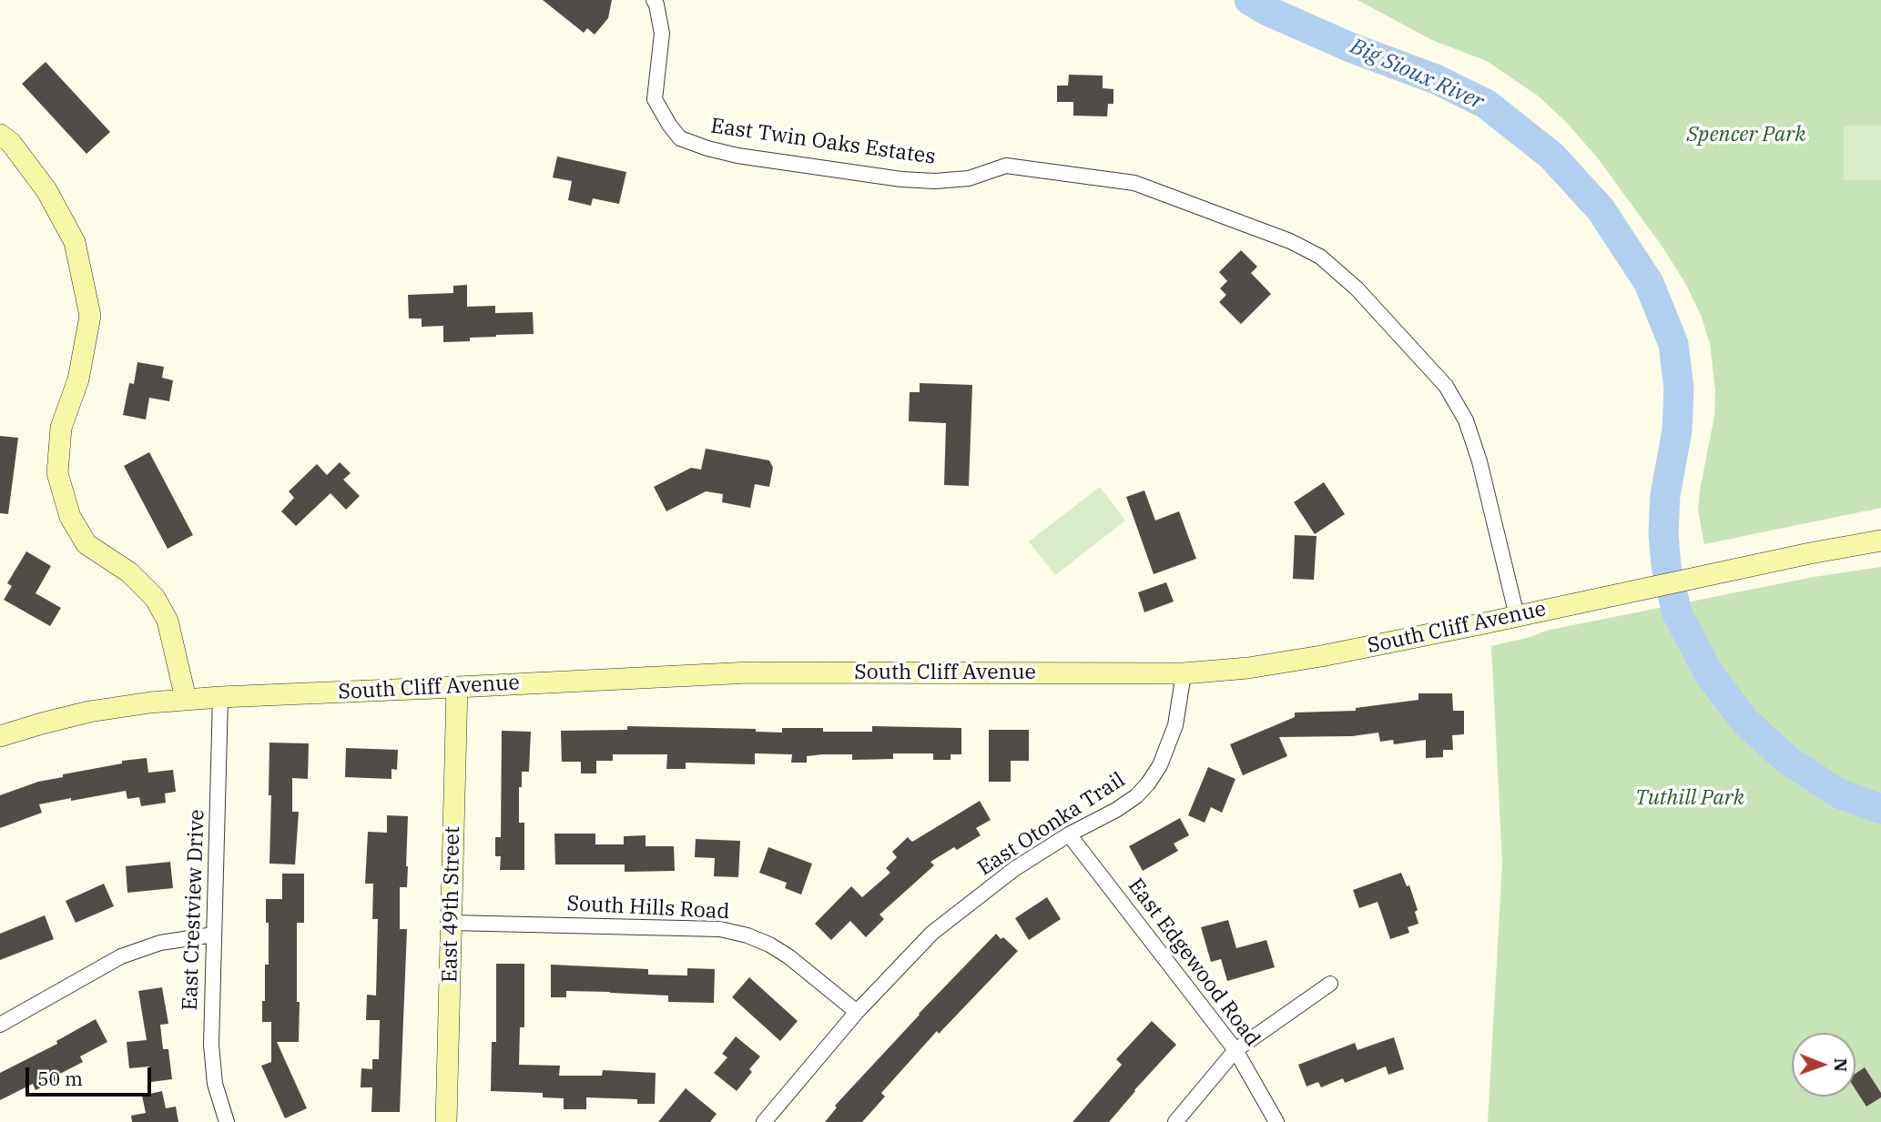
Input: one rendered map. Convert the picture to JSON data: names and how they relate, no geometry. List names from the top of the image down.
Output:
{
  "streets": {
    "main road": ["South Cliff Avenue", "East 49th Street"],
    "street": [
      "East Twin Oaks Estates",
      "East Otonka Trail",
      "South Hills Road",
      "East Crestview Drive",
      "East Edgewood Road"
    ]
  },
  "crossings": [
    ["East Twin Oaks Estates", "South Cliff Avenue"],
    ["South Cliff Avenue", "East Otonka Trail"],
    ["South Cliff Avenue", "East 49th Street"],
    ["South Cliff Avenue", "East Crestview Drive"],
    ["East Otonka Trail", "South Hills Road"],
    ["East Otonka Trail", "East Edgewood Road"],
    ["East 49th Street", "South Hills Road"]
  ],
  "water": ["Big Sioux River"],
  "parks": ["Spencer Park", "Tuthill Park"],
  "scale_bar": "50 m",
  "north": "right"
}
